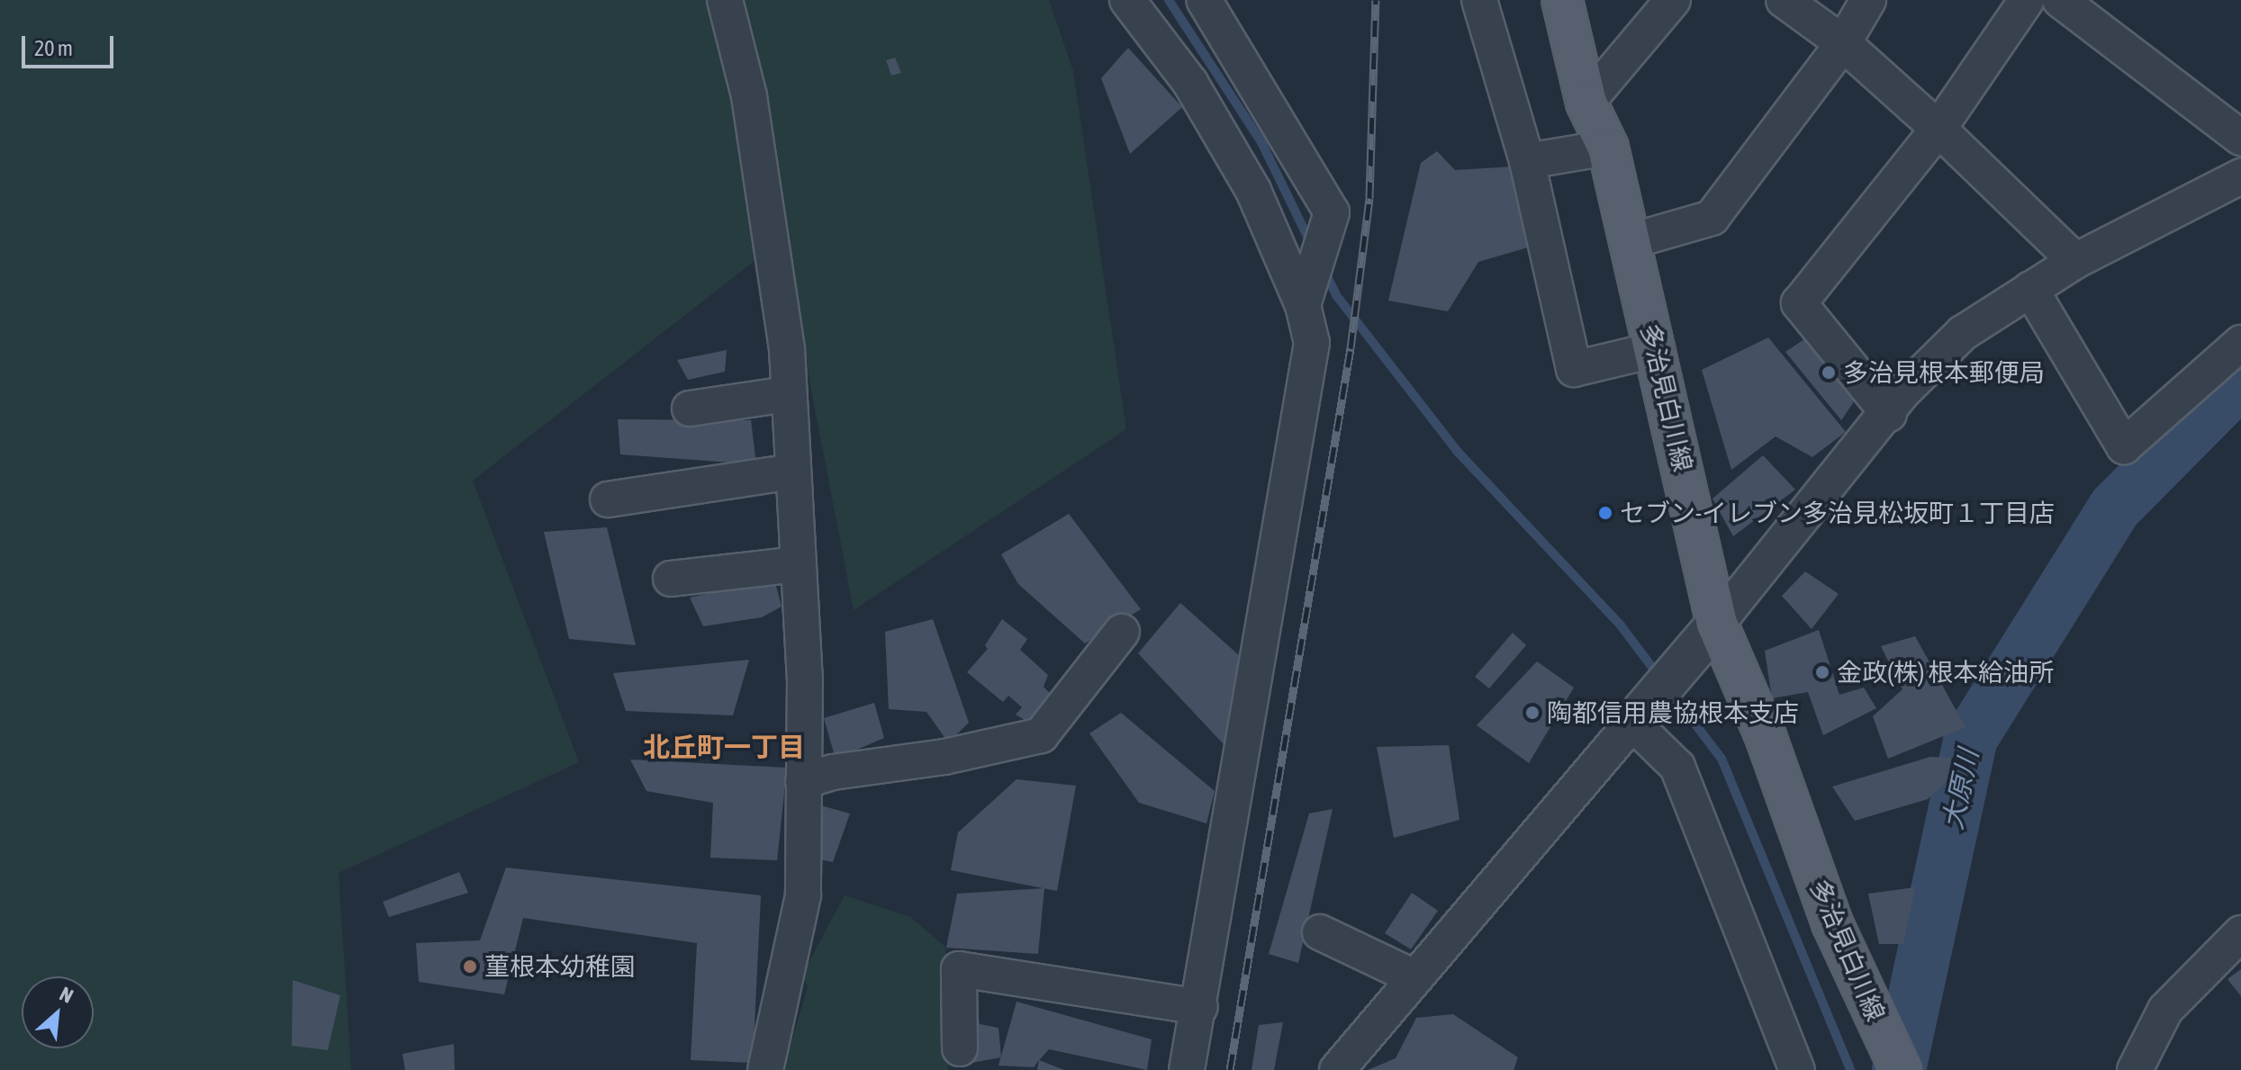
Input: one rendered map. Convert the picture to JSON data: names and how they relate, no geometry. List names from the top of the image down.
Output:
{
  "streets": {
    "main road": ["多治見白川線"]
  },
  "districts": ["北丘町一丁目"],
  "water": ["大原川"],
  "places": [
    "多治見根本郵便局",
    "セブン-イレブン多治見松坂町１丁目店",
    "金政(株) 根本給油所",
    "陶都信用農協根本支店",
    "菫根本幼稚園"
  ],
  "scale_bar": "20 m",
  "north": "top right"
}
